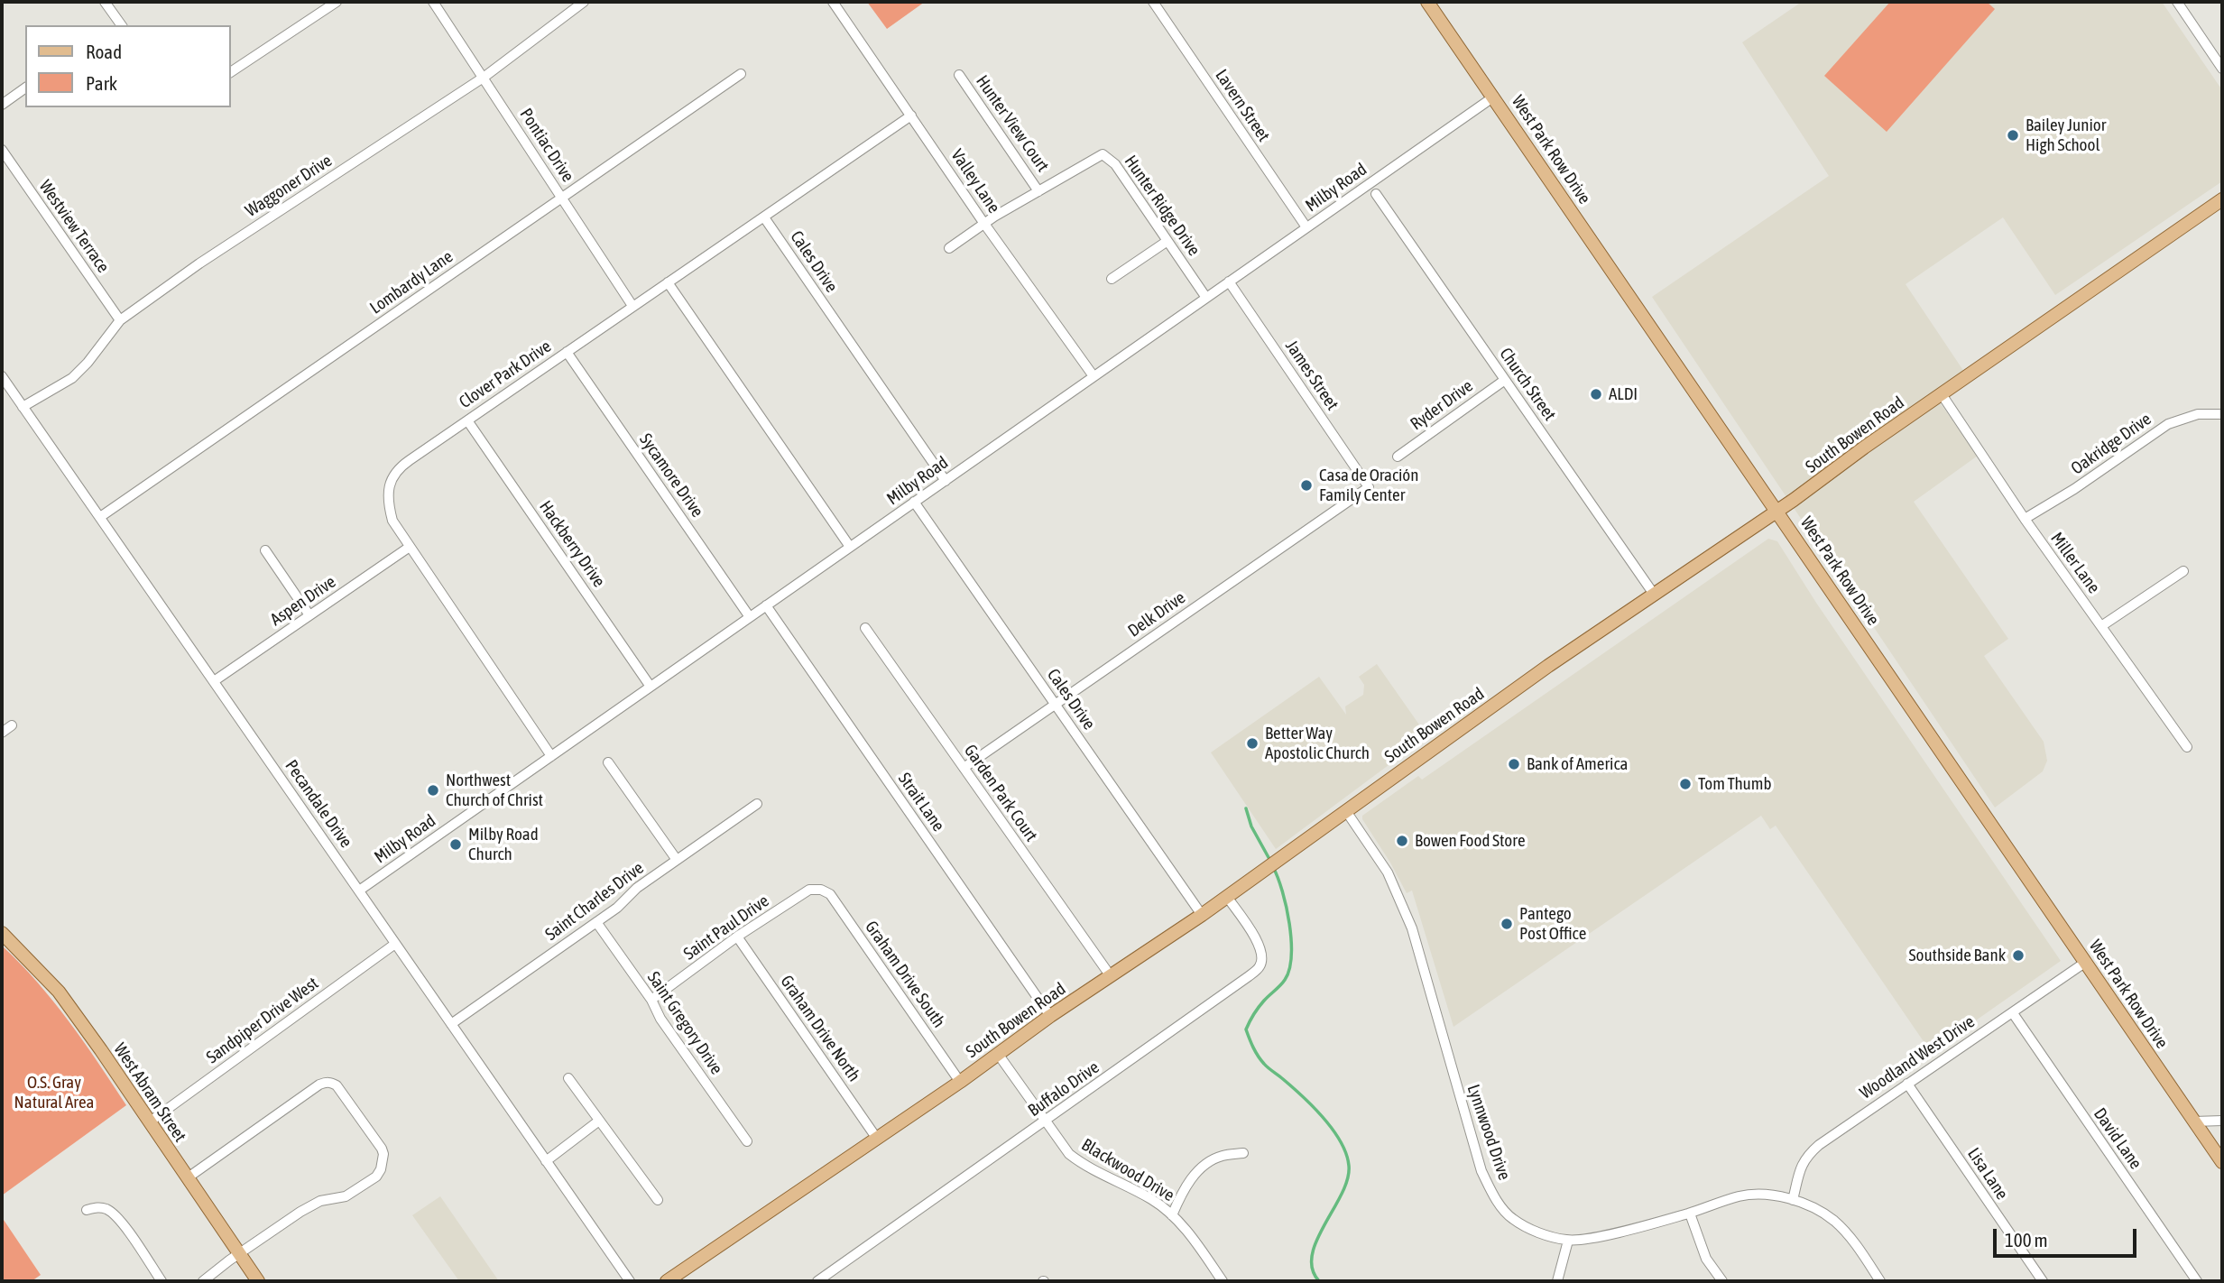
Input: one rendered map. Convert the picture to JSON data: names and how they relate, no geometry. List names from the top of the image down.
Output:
{
  "streets": {
    "main road": ["West Park Row Drive", "South Bowen Road", "West Abram Street"],
    "street": [
      "Lavern Street",
      "Hunter View Court",
      "Pontiac Drive",
      "Valley Lane",
      "Waggoner Drive",
      "Milby Road",
      "Hunter Ridge Drive",
      "Westview Terrace",
      "Cales Drive",
      "Lombardy Lane",
      "Clover Park Drive",
      "James Street",
      "Church Street",
      "Ryder Drive",
      "Oakridge Drive",
      "Sycamore Drive",
      "Hackberry Drive",
      "Miller Lane",
      "Aspen Drive",
      "Delk Drive",
      "Garden Park Court",
      "Strait Lane",
      "Pecandale Drive",
      "Saint Charles Drive",
      "Saint Paul Drive",
      "Graham Drive South",
      "Sandpiper Drive West",
      "Saint Gregory Drive",
      "Graham Drive North",
      "Woodland West Drive",
      "Buffalo Drive",
      "Lynnwood Drive",
      "David Lane",
      "Blackwood Drive",
      "Lisa Lane"
    ]
  },
  "crossings": [
    ["Lavern Street", "Milby Road"],
    ["Hunter View Court", "Hunter Ridge Drive"],
    ["Pontiac Drive", "Waggoner Drive"],
    ["Pontiac Drive", "Lombardy Lane"],
    ["Pontiac Drive", "Clover Park Drive"],
    ["West Park Row Drive", "Milby Road"],
    ["West Park Row Drive", "South Bowen Road"],
    ["West Park Row Drive", "Woodland West Drive"],
    ["Valley Lane", "Milby Road"],
    ["Valley Lane", "Hunter Ridge Drive"],
    ["Valley Lane", "Clover Park Drive"],
    ["Waggoner Drive", "Westview Terrace"],
    ["Waggoner Drive", "Pecandale Drive"],
    ["Milby Road", "Hunter Ridge Drive"],
    ["Milby Road", "Cales Drive"],
    ["Milby Road", "Clover Park Drive"],
    ["Milby Road", "James Street"],
    ["Milby Road", "Sycamore Drive"],
    ["Milby Road", "Hackberry Drive"],
    ["Milby Road", "Strait Lane"],
    ["Milby Road", "Pecandale Drive"],
    ["Cales Drive", "Clover Park Drive"],
    ["Cales Drive", "South Bowen Road"],
    ["Cales Drive", "Delk Drive"],
    ["Lombardy Lane", "Pecandale Drive"],
    ["Clover Park Drive", "Sycamore Drive"],
    ["Clover Park Drive", "Hackberry Drive"],
    ["Clover Park Drive", "Aspen Drive"],
    ["James Street", "Delk Drive"],
    ["Church Street", "Ryder Drive"],
    ["Church Street", "South Bowen Road"],
    ["South Bowen Road", "Miller Lane"],
    ["South Bowen Road", "Garden Park Court"],
    ["South Bowen Road", "Strait Lane"],
    ["South Bowen Road", "Graham Drive South"],
    ["South Bowen Road", "Graham Drive North"],
    ["South Bowen Road", "Buffalo Drive"],
    ["South Bowen Road", "Lynnwood Drive"],
    ["South Bowen Road", "Blackwood Drive"],
    ["Oakridge Drive", "Miller Lane"],
    ["Aspen Drive", "Pecandale Drive"],
    ["Delk Drive", "Garden Park Court"],
    ["Pecandale Drive", "Saint Charles Drive"],
    ["Pecandale Drive", "Sandpiper Drive West"],
    ["Saint Charles Drive", "Saint Gregory Drive"],
    ["Saint Paul Drive", "Graham Drive South"],
    ["Saint Paul Drive", "Saint Gregory Drive"],
    ["Saint Paul Drive", "Graham Drive North"],
    ["Sandpiper Drive West", "West Abram Street"],
    ["Woodland West Drive", "Lynnwood Drive"],
    ["Woodland West Drive", "David Lane"],
    ["Woodland West Drive", "Lisa Lane"],
    ["Buffalo Drive", "Blackwood Drive"]
  ],
  "parks": ["O.S. Gray Natural Area"],
  "places": [
    "Bailey Junior High School",
    "ALDI",
    "Casa de Oración Family Center",
    "Better Way Apostolic Church",
    "Bank of America",
    "Tom Thumb",
    "Northwest Church of Christ",
    "Bowen Food Store",
    "Milby Road Church",
    "Pantego Post Office",
    "Southside Bank"
  ],
  "legend": ["Road", "Park"],
  "scale_bar": "100 m"
}
